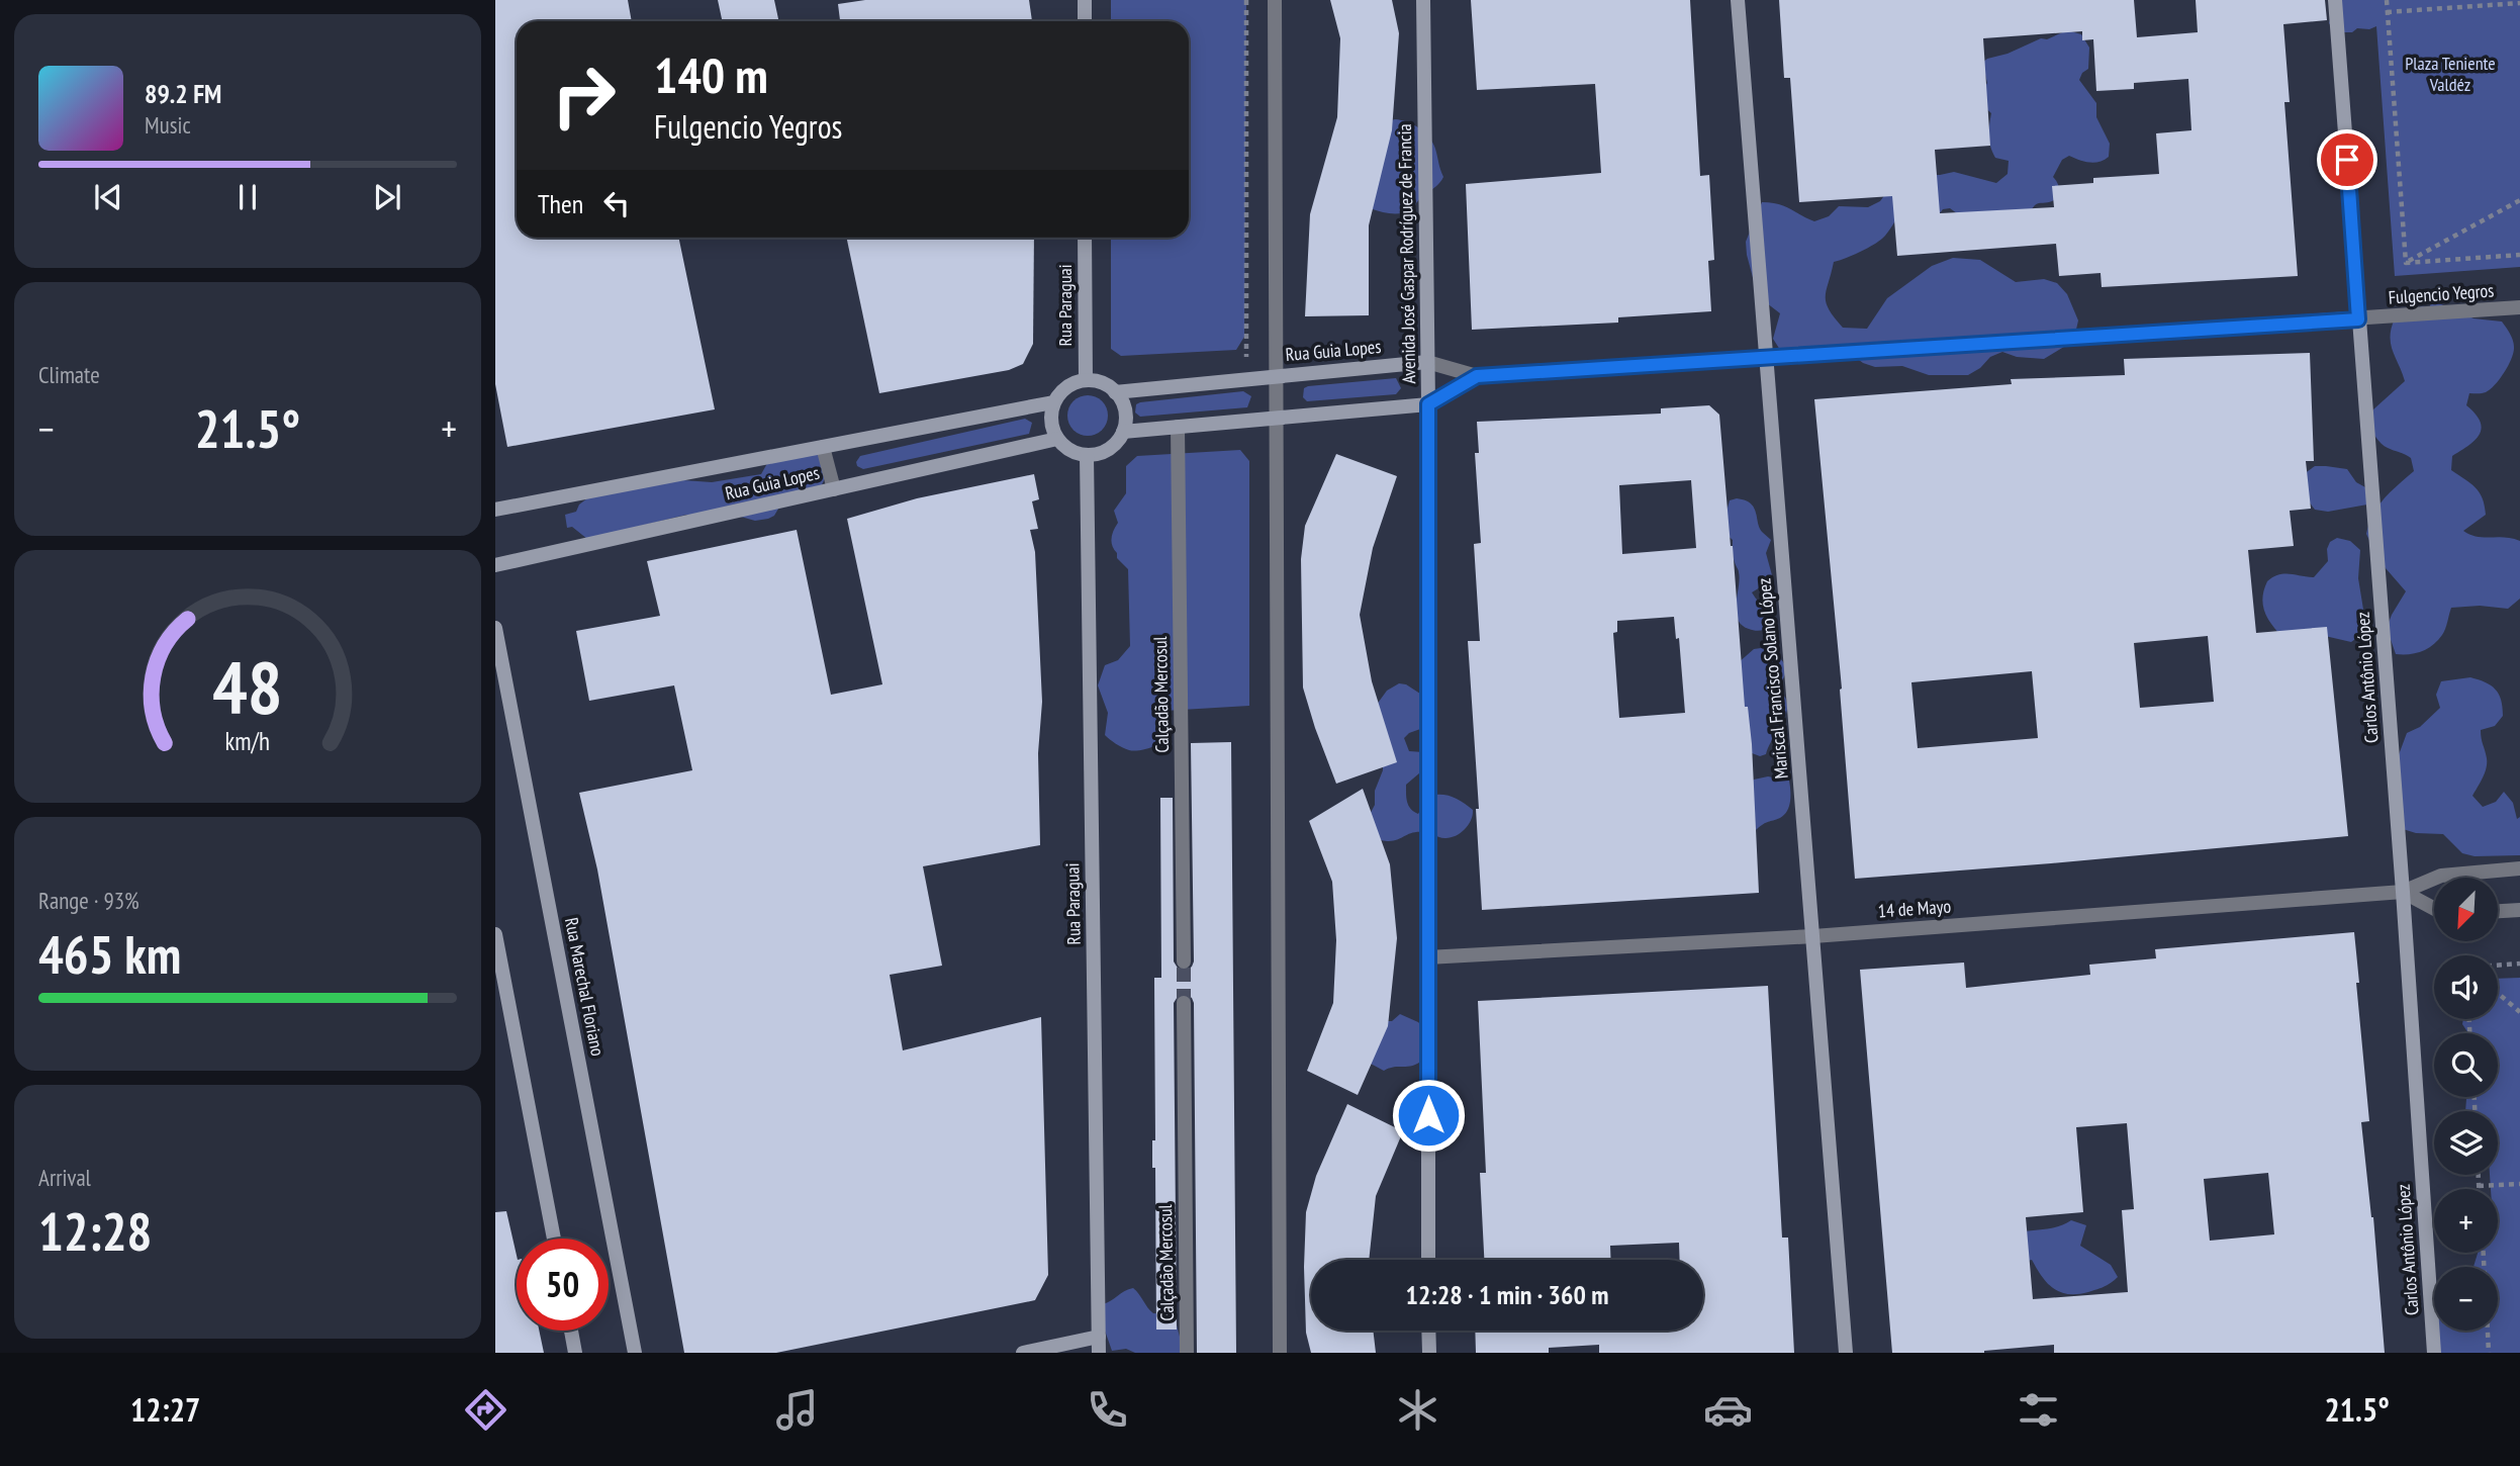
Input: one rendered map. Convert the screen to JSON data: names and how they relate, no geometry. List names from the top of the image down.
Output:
{
  "streets": {
    "main road": [
      "Avenida José Gaspar Rodríguez de Francia",
      "Rua Paraguai",
      "Rua Guia Lopes",
      "Carlos Antônio López",
      "Mariscal Francisco Solano López",
      "Rua Marechal Floriano"
    ],
    "street": ["Fulgencio Yegros", "Calçadão Mercosul", "14 de Mayo"]
  },
  "crossings": [
    ["Avenida José Gaspar Rodríguez de Francia", "Fulgencio Yegros"],
    ["Avenida José Gaspar Rodríguez de Francia", "Rua Guia Lopes"],
    ["Avenida José Gaspar Rodríguez de Francia", "14 de Mayo"],
    ["Fulgencio Yegros", "Rua Guia Lopes"],
    ["Fulgencio Yegros", "Carlos Antônio López"],
    ["Fulgencio Yegros", "Mariscal Francisco Solano López"],
    ["Rua Paraguai", "Rua Guia Lopes"],
    ["Carlos Antônio López", "14 de Mayo"],
    ["Mariscal Francisco Solano López", "14 de Mayo"]
  ],
  "parks": ["Plaza Teniente Valdéz"],
  "north": "bottom left",
  "page": {
    "turn": ["140 m", "Fulgencio Yegros"],
    "song": ["89.2 FM", "Music"],
    "then": "Then",
    "tile": [
      "Climate",
      ["Range · 93%", "465 km"],
      ["Arrival", "12:28"]
    ],
    "heat": ["−", "21.5°", "+"],
    "map_buttons": ["+", "−"],
    "limit": "50",
    "trip": "12:28 · 1 min · 360 m",
    "tabs": ["12:27", "21.5°"],
    "gauge": ["48", "km/h"]
  }
}
